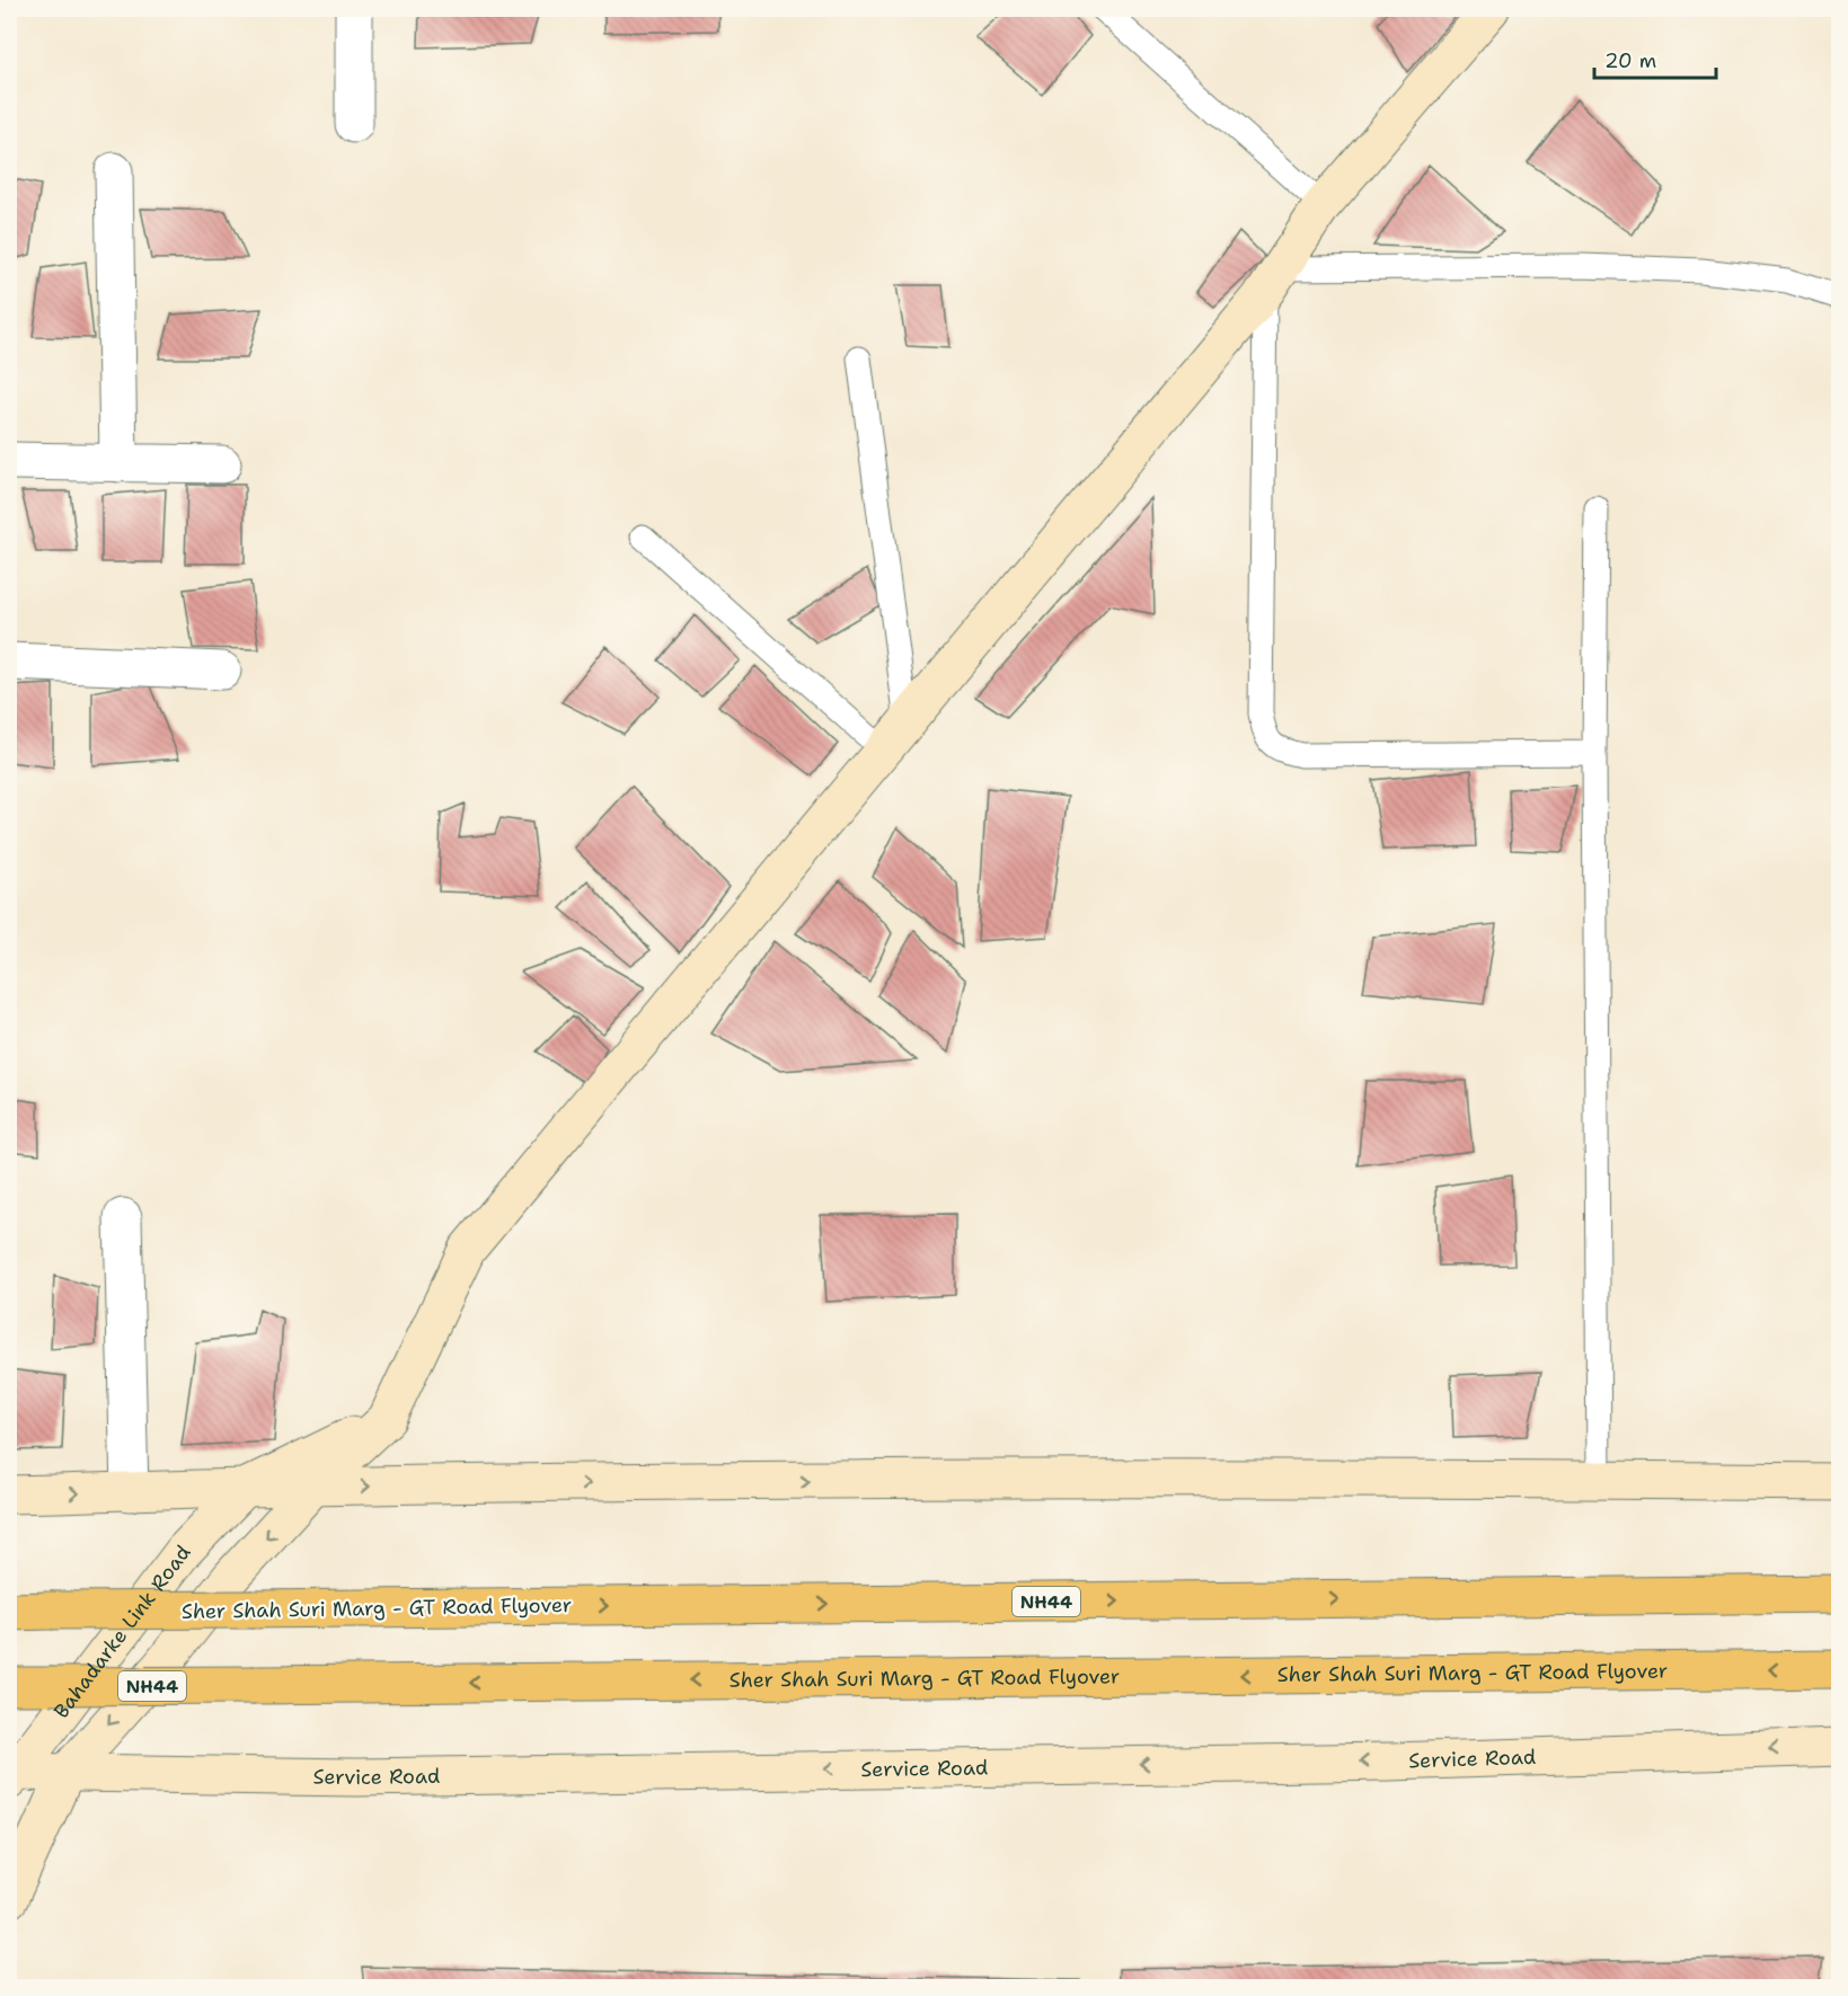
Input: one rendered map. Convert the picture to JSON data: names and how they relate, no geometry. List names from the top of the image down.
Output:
{
  "streets": {
    "highway": ["NH44", "Sher Shah Suri Marg - GT Road Flyover"],
    "street": ["Bahadarke Link Road", "Service Road"]
  },
  "crossings": [
    ["Bahadarke Link Road", "Service Road"]
  ],
  "scale_bar": "20 m"
}
